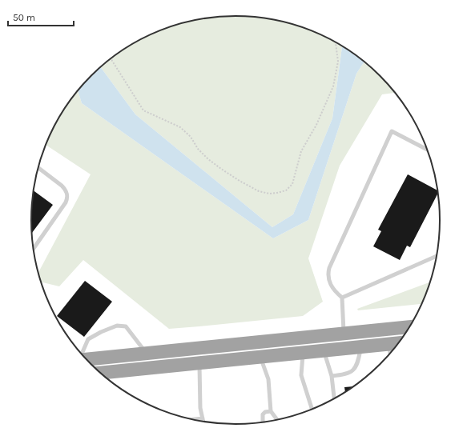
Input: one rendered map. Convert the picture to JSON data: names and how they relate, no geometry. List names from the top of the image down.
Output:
{
  "scale_bar": "50 m"
}
